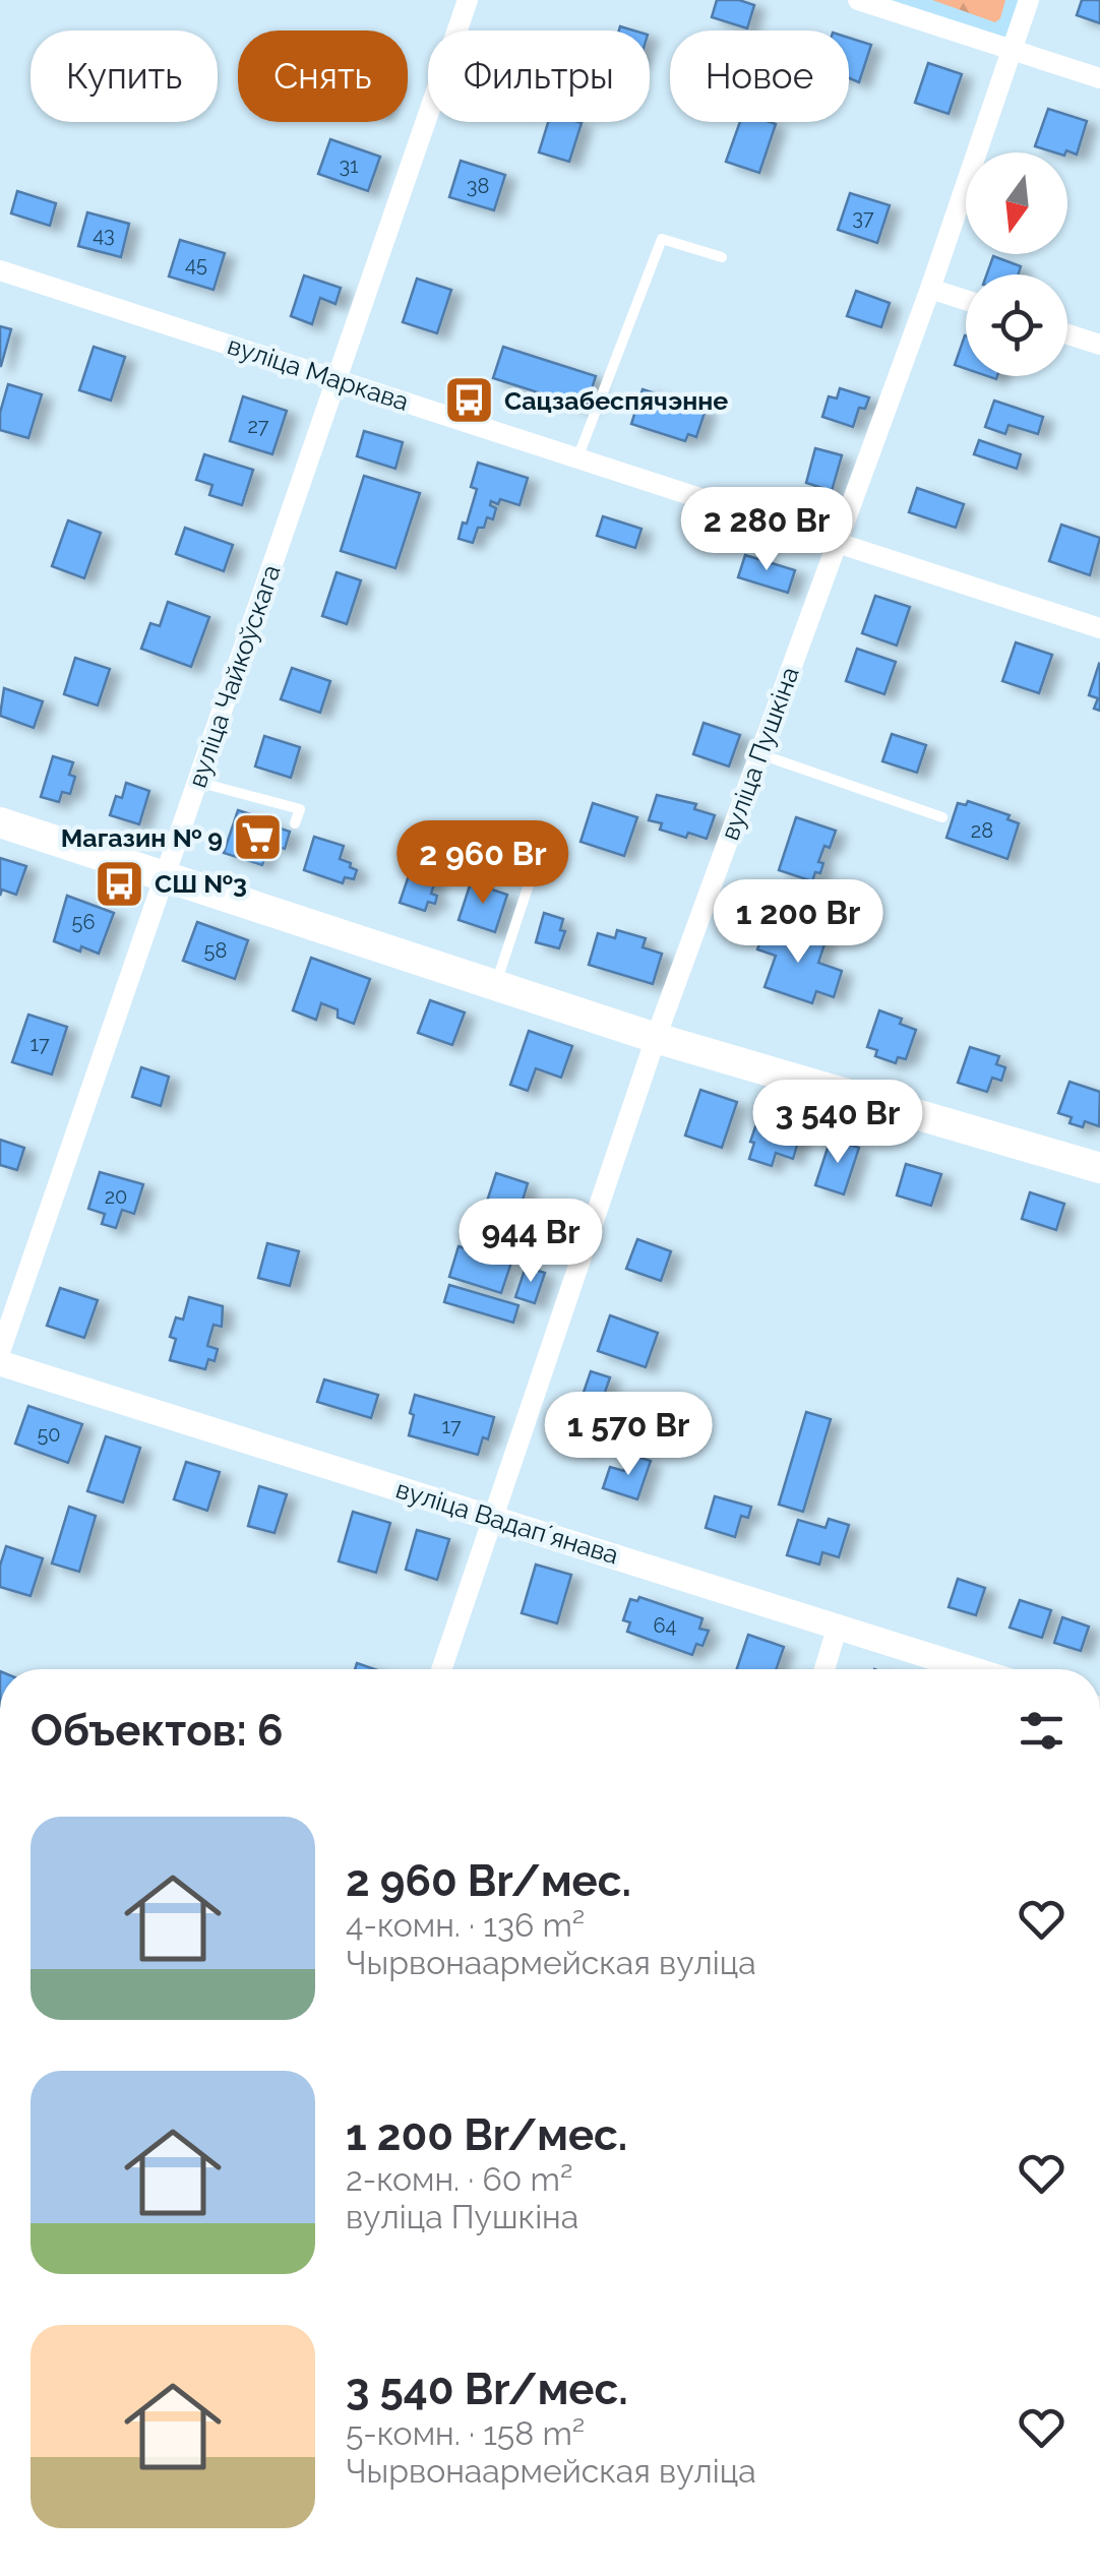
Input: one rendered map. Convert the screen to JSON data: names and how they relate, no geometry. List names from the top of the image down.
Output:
{
  "streets": {
    "street": [
      "вуліца Маркава",
      "вуліца Чайкоўскага",
      "вуліца Пушкіна",
      "вуліца Вадапʼянава"
    ]
  },
  "crossings": [
    ["вуліца Маркава", "вуліца Чайкоўскага"],
    ["вуліца Маркава", "вуліца Пушкіна"],
    ["вуліца Пушкіна", "вуліца Вадапʼянава"]
  ],
  "places": {
    "bus stop": ["Сацзабеспячэнне", "СШ №3"],
    "supermarket": ["Магазин № 9"]
  },
  "house_numbers": [
    "31",
    "38",
    "37",
    "43",
    "45",
    "27",
    "28",
    "56",
    "58",
    "17",
    "20",
    "17",
    "50",
    "64"
  ],
  "north": "bottom",
  "page": {
    "chip": [
      "Купить",
      "Снять",
      "Фильтры",
      "Новое"
    ],
    "price": [
      "2 280 Br",
      "2 960 Br",
      "1 200 Br",
      "3 540 Br",
      "944 Br",
      "1 570 Br"
    ],
    "heading": "Объектов: 6",
    "list": [
      {
        "name": "2 960 Br/мес.",
        "note": "4-комн. · 136 m² · Чырвонаармейская вуліца"
      },
      {
        "name": "1 200 Br/мес.",
        "note": "2-комн. · 60 m² · вуліца Пушкіна"
      },
      {
        "name": "3 540 Br/мес.",
        "note": "5-комн. · 158 m² · Чырвонаармейская вуліца"
      }
    ]
  }
}
